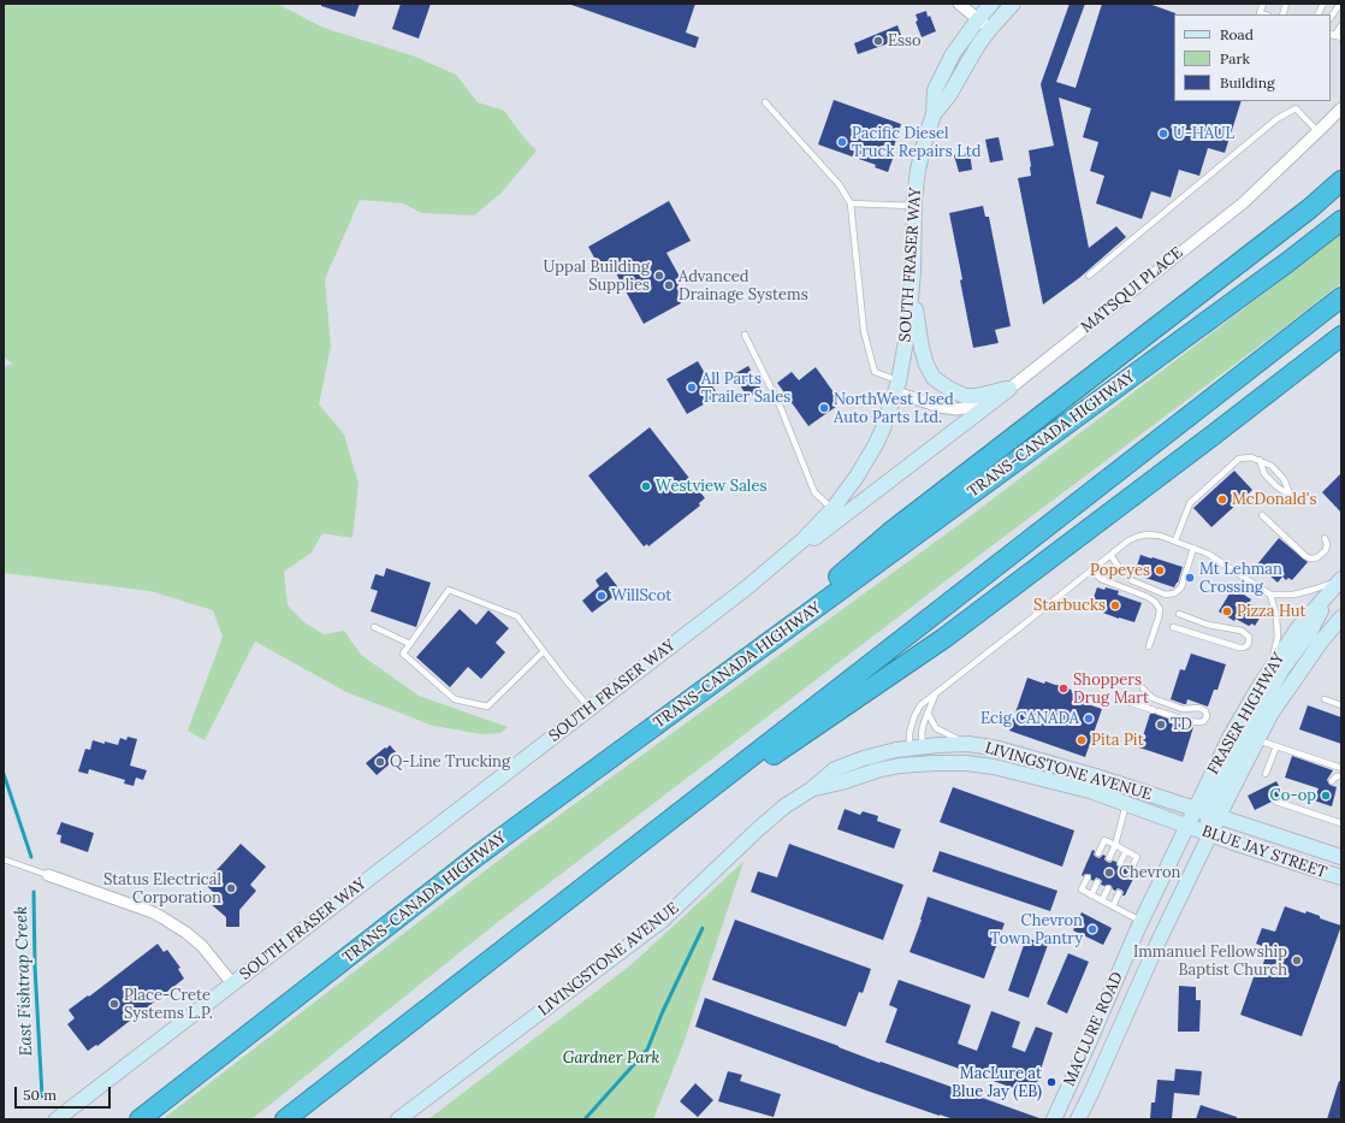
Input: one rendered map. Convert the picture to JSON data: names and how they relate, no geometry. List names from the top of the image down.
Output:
{
  "streets": {
    "highway": ["TRANS-CANADA HIGHWAY"],
    "street": [
      "SOUTH FRASER WAY",
      "MATSQUI PLACE",
      "FRASER HIGHWAY",
      "LIVINGSTONE AVENUE",
      "BLUE JAY STREET",
      "MACLURE ROAD"
    ]
  },
  "crossings": [
    ["SOUTH FRASER WAY", "MATSQUI PLACE"],
    ["FRASER HIGHWAY", "LIVINGSTONE AVENUE"],
    ["FRASER HIGHWAY", "BLUE JAY STREET"],
    ["FRASER HIGHWAY", "MACLURE ROAD"],
    ["LIVINGSTONE AVENUE", "BLUE JAY STREET"],
    ["LIVINGSTONE AVENUE", "MACLURE ROAD"],
    ["BLUE JAY STREET", "MACLURE ROAD"]
  ],
  "water": ["East Fishtrap Creek"],
  "parks": ["Gardner Park"],
  "places": [
    "Esso",
    "U-HAUL",
    "Pacific Diesel Truck Repairs Ltd",
    "Uppal Building Supplies",
    "Advanced Drainage Systems",
    "All Parts Trailer Sales",
    "NorthWest Used Auto Parts Ltd.",
    "Westview Sales",
    "McDonald's",
    "Popeyes",
    "Mt Lehman Crossing",
    "WillScot",
    "Starbucks",
    "Pizza Hut",
    "Shoppers Drug Mart",
    "Ecig CANADA",
    "TD",
    "Pita Pit",
    "Q-Line Trucking",
    "Co-op",
    "Chevron",
    "Status Electrical Corporation",
    "Chevron Town Pantry",
    "Immanuel Fellowship Baptist Church",
    "Place-Crete Systems L.P.",
    "MacLure at Blue Jay (EB)"
  ],
  "legend": ["Road", "Park", "Building"],
  "scale_bar": "50 m"
}
